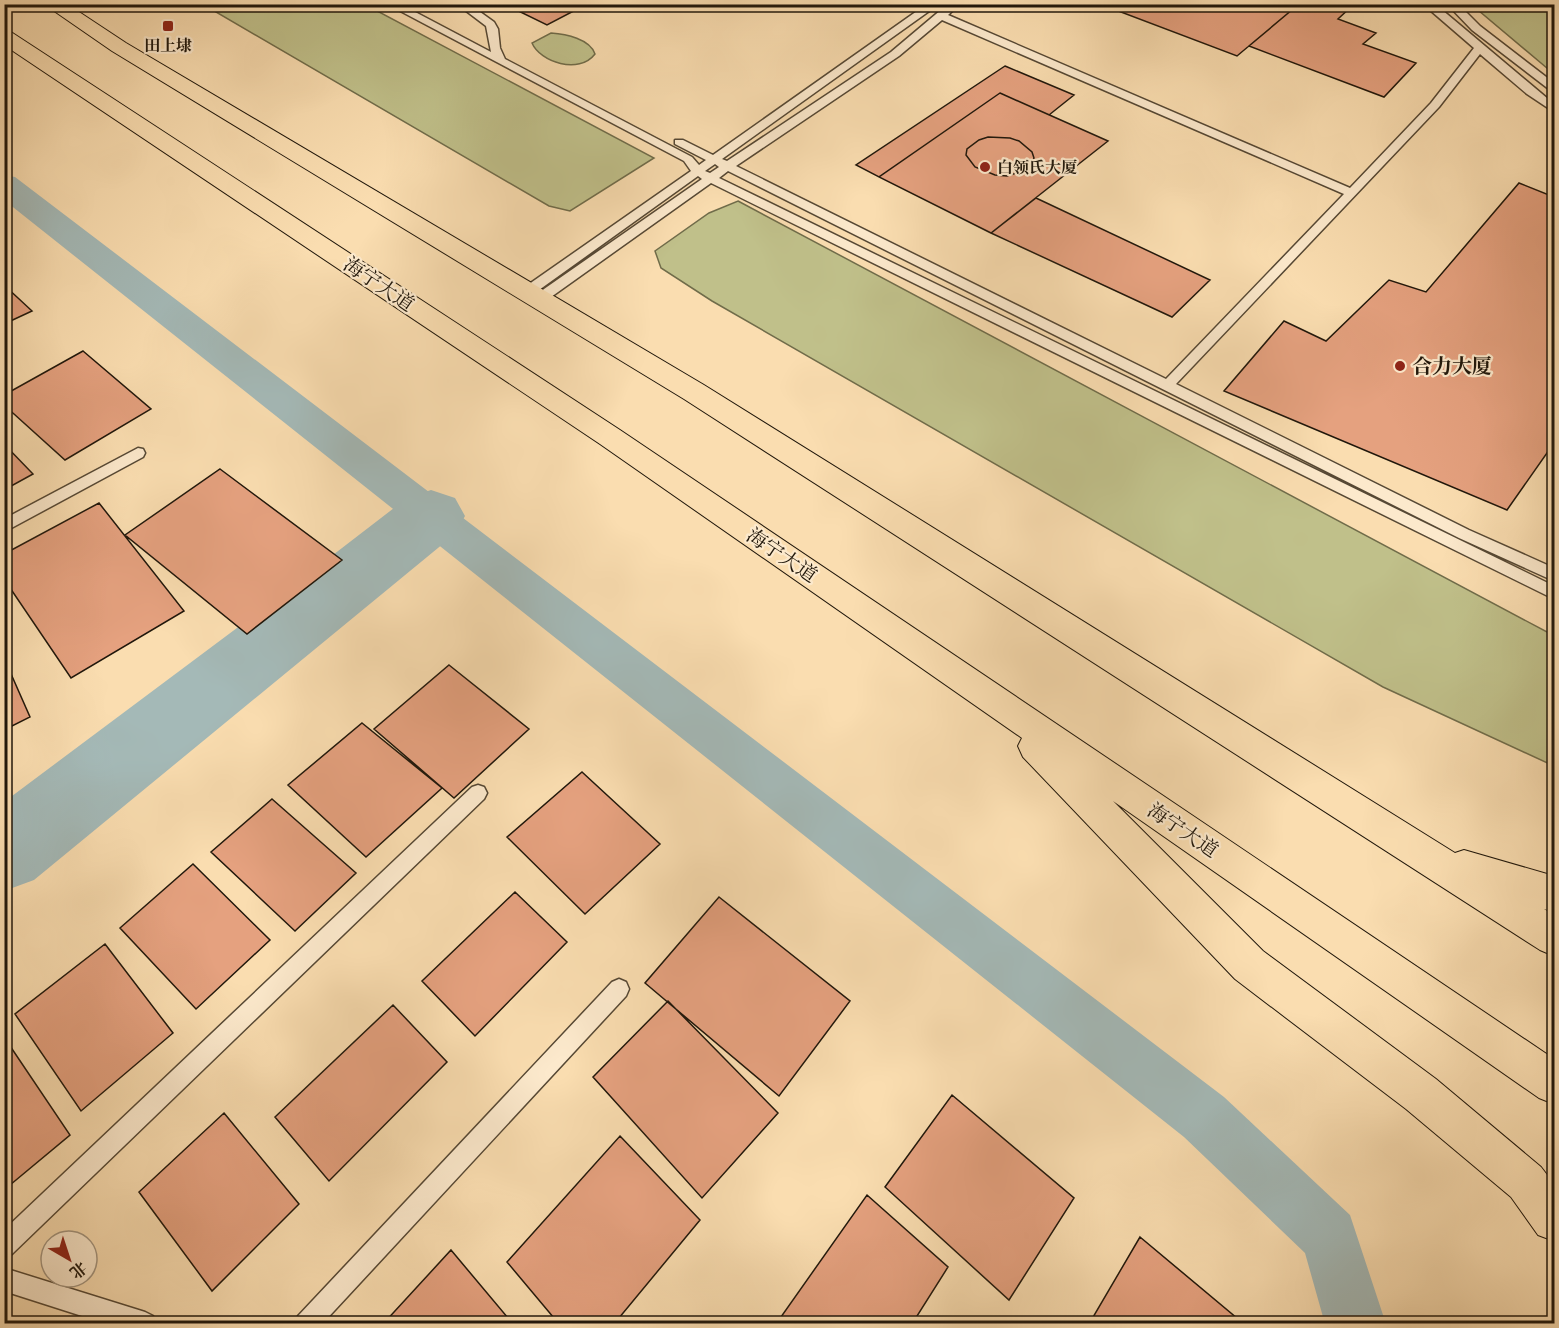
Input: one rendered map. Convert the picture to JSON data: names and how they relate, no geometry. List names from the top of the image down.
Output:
{
  "streets": {
    "highway": ["海宁大道"]
  },
  "places": {
    "transit": ["田上埭"],
    "other": ["白领氏大厦", "合力大厦"]
  },
  "north": "bottom right"
}
